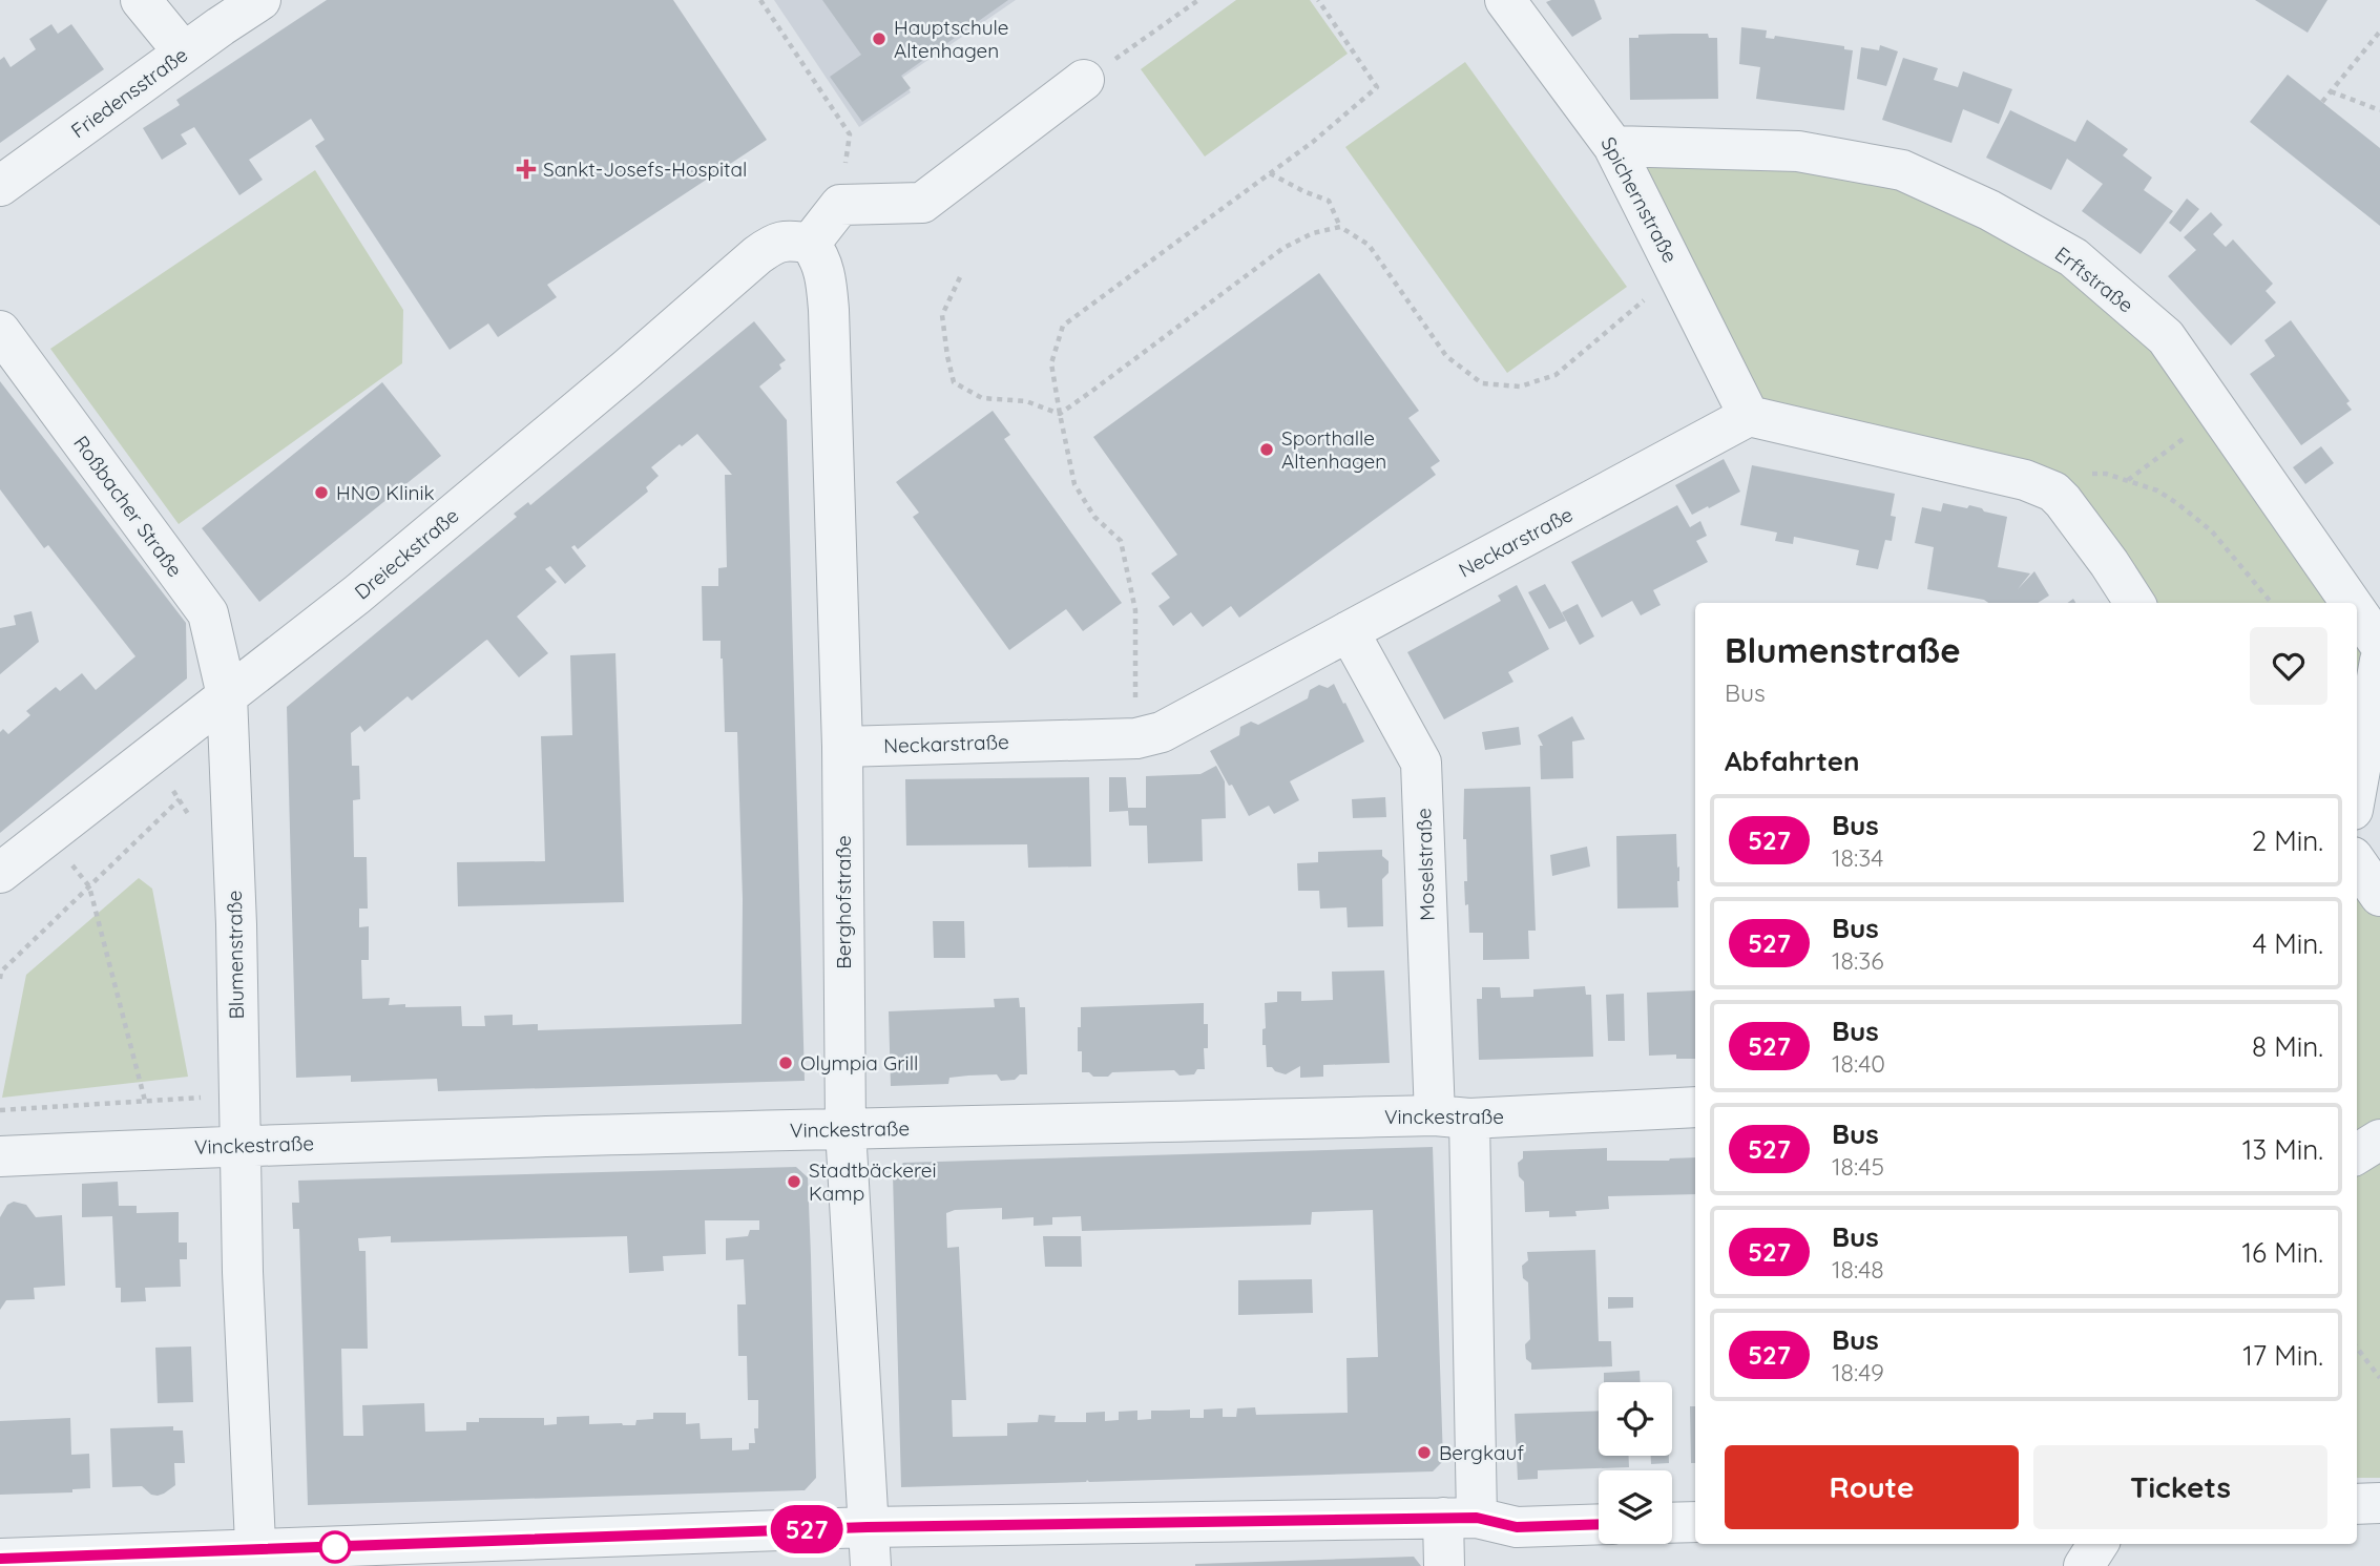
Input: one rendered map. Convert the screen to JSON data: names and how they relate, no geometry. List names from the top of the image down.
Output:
{
  "streets": {
    "street": [
      "Friedensstraße",
      "Spichernstraße",
      "Erftstraße",
      "Roßbacher Straße",
      "Neckarstraße",
      "Dreieckstraße",
      "Moselstraße",
      "Berghofstraße",
      "Blumenstraße",
      "Vinckestraße"
    ]
  },
  "crossings": [
    ["Spichernstraße", "Erftstraße"],
    ["Spichernstraße", "Neckarstraße"],
    ["Roßbacher Straße", "Dreieckstraße"],
    ["Roßbacher Straße", "Blumenstraße"],
    ["Neckarstraße", "Moselstraße"],
    ["Neckarstraße", "Berghofstraße"],
    ["Dreieckstraße", "Berghofstraße"],
    ["Dreieckstraße", "Blumenstraße"],
    ["Moselstraße", "Vinckestraße"],
    ["Berghofstraße", "Vinckestraße"],
    ["Blumenstraße", "Vinckestraße"]
  ],
  "places": {
    "other": [
      "Hauptschule Altenhagen",
      "Sporthalle Altenhagen",
      "HNO Klinik",
      "Olympia Grill",
      "Stadtbäckerei Kamp",
      "Bergkauf"
    ],
    "health": ["Sankt-Josefs-Hospital"]
  },
  "lines": ["bus line 527"],
  "page": {
    "on_map": "527",
    "heading": [
      ["Blumenstraße", "Bus"],
      "Abfahrten"
    ],
    "list": [
      {
        "mark": "527",
        "name": "Bus",
        "note": "18:34",
        "value": "2 Min."
      },
      {
        "mark": "527",
        "name": "Bus",
        "note": "18:36",
        "value": "4 Min."
      },
      {
        "mark": "527",
        "name": "Bus",
        "note": "18:40",
        "value": "8 Min."
      },
      {
        "mark": "527",
        "name": "Bus",
        "note": "18:45",
        "value": "13 Min."
      },
      {
        "mark": "527",
        "name": "Bus",
        "note": "18:48",
        "value": "16 Min."
      },
      {
        "mark": "527",
        "name": "Bus",
        "note": "18:49",
        "value": "17 Min."
      }
    ],
    "buttons": ["Route", "Tickets"]
  }
}
